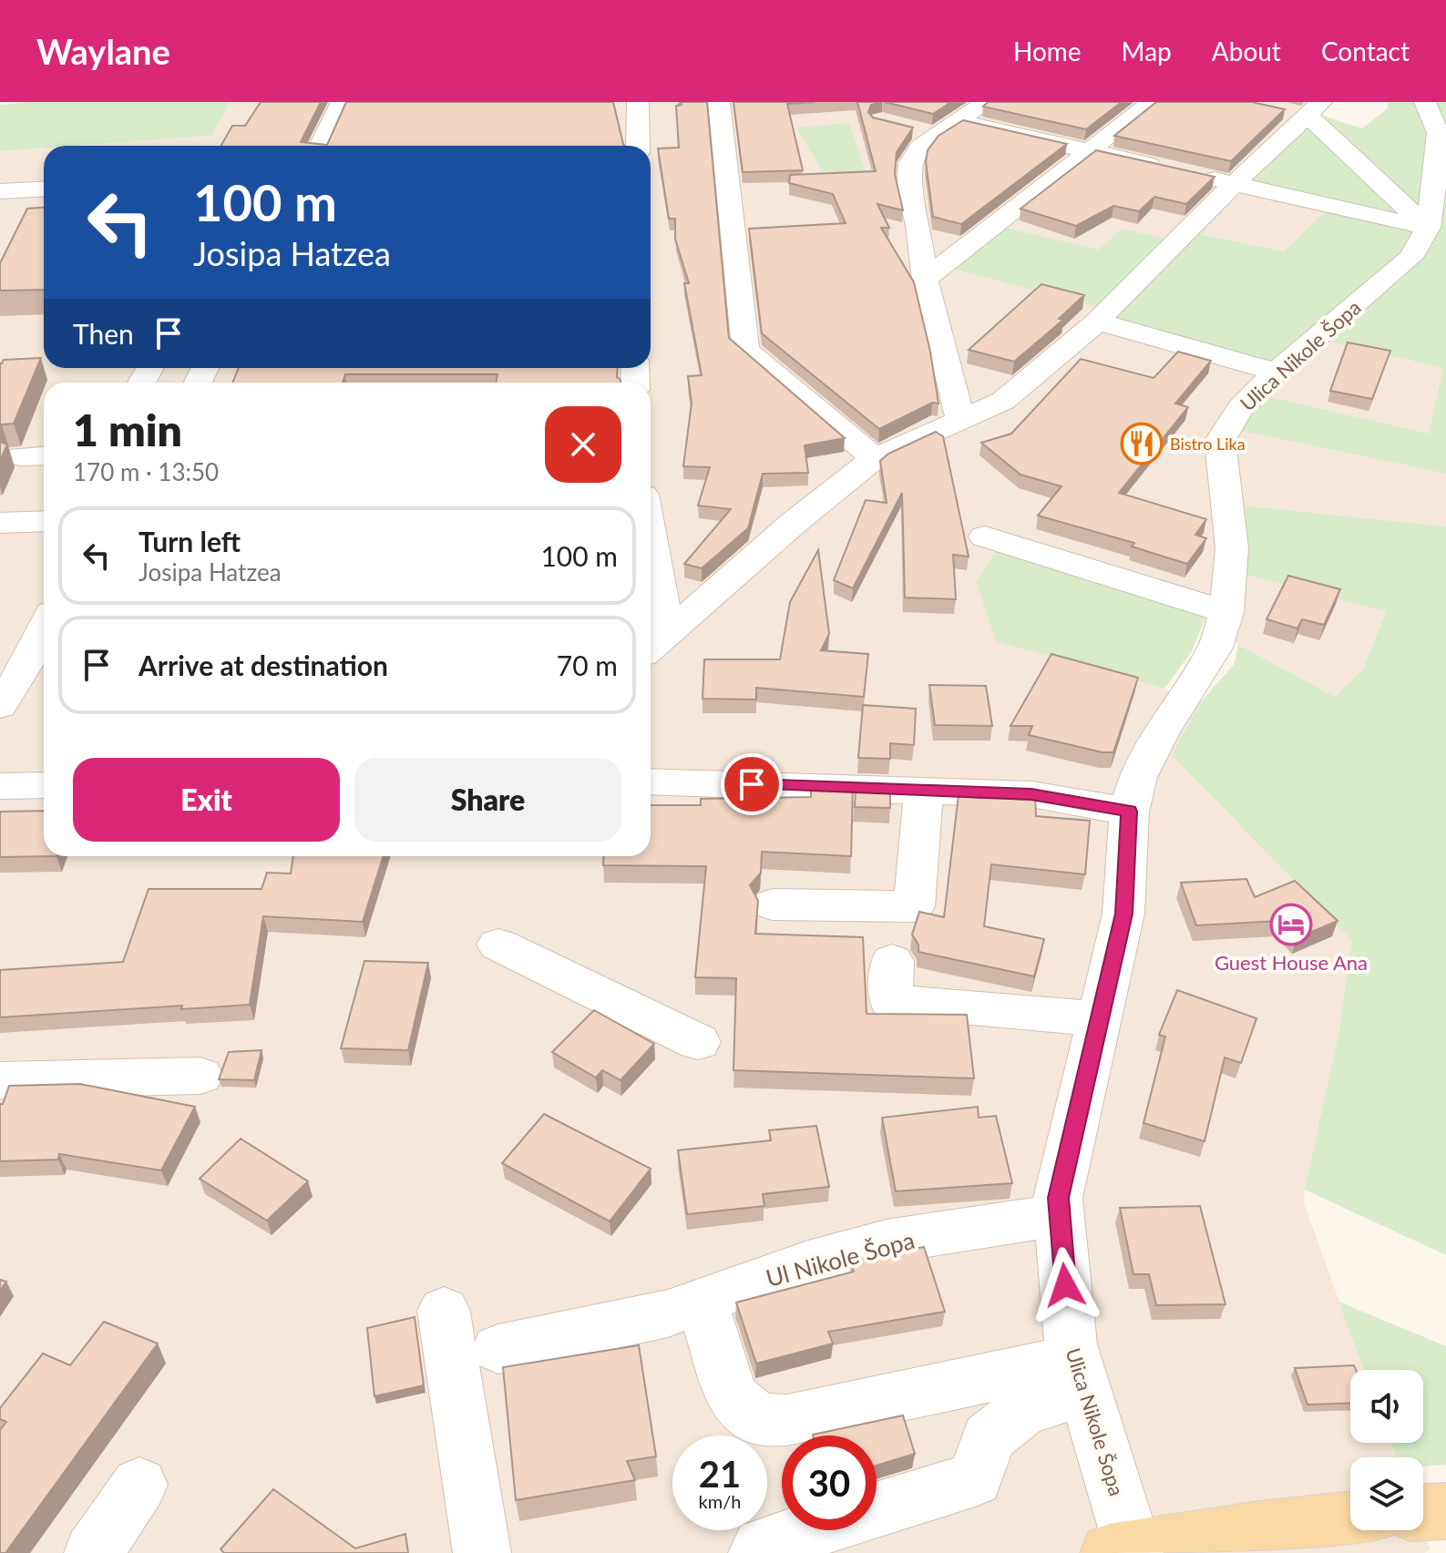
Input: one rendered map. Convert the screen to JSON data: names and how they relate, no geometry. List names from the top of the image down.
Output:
{
  "streets": {
    "street": ["Ulica Nikole Šopa", "Ul Nikole Šopa"]
  },
  "crossings": [
    ["Ulica Nikole Šopa", "Ul Nikole Šopa"]
  ],
  "places": {
    "restaurant": ["Bistro Lika"],
    "hotel": ["Guest House Ana"]
  },
  "page": {
    "header": "Waylane",
    "nav": [
      "Home",
      "Map",
      "About",
      "Contact"
    ],
    "turn": ["100 m", "Josipa Hatzea"],
    "then": "Then",
    "heading": ["1 min", "170 m · 13:50"],
    "list": [
      {
        "name": "Turn left",
        "note": "Josipa Hatzea",
        "value": "100 m"
      },
      {
        "name": "Arrive at destination",
        "value": "70 m"
      }
    ],
    "buttons": ["Exit", "Share"],
    "speed": "21 km/h",
    "limit": "30"
  }
}
